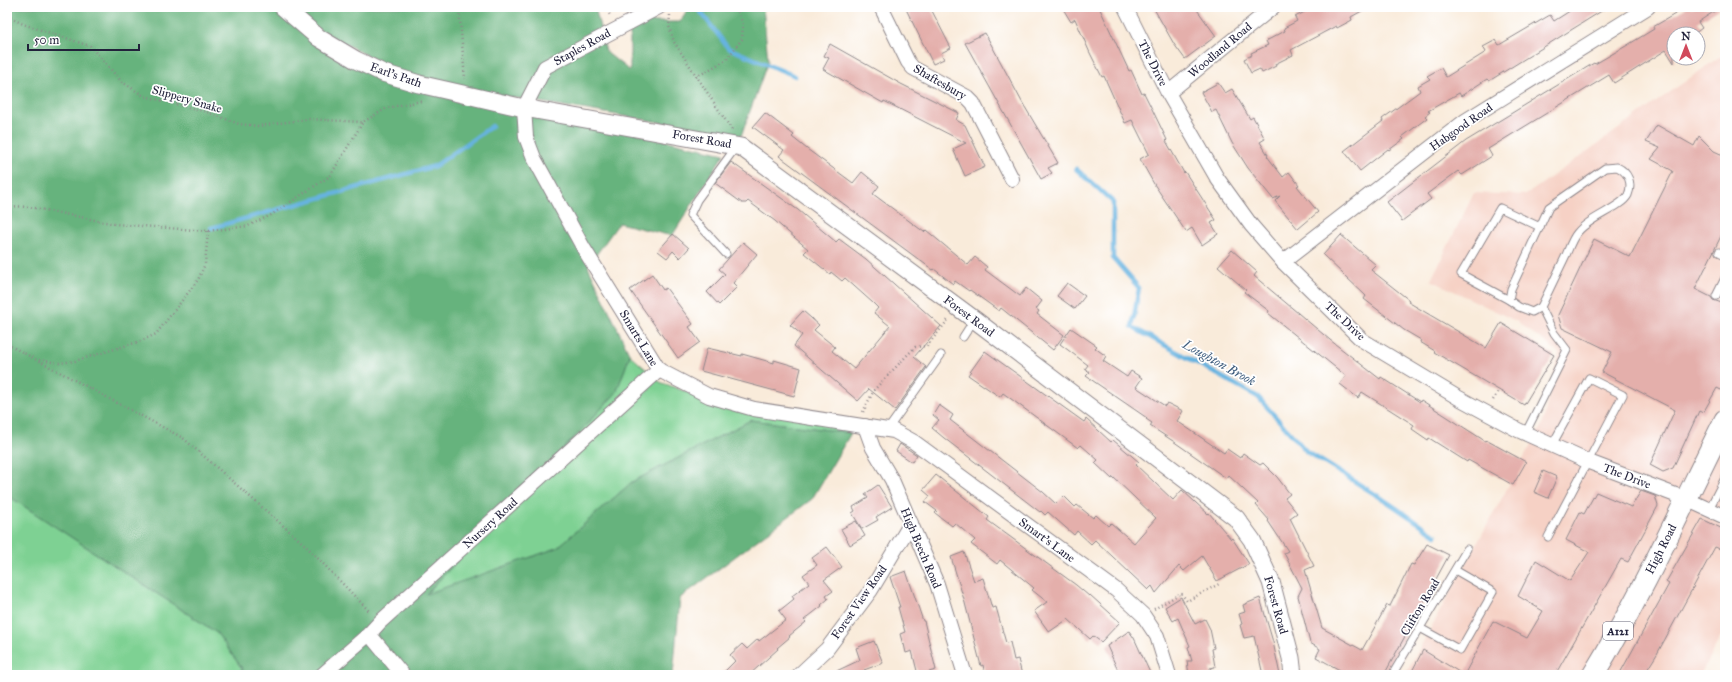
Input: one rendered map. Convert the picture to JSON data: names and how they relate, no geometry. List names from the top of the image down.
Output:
{
  "streets": {
    "main road": ["High Road", "A121"],
    "street": [
      "Staples Road",
      "Woodland Road",
      "The Drive",
      "Earl's Path",
      "Shaftesbury",
      "Habgood Road",
      "Forest Road",
      "Smarts Lane",
      "Nursery Road",
      "Smart's Lane",
      "High Beech Road",
      "Forest View Road"
    ],
    "lane": ["Clifton Road"],
    "path": ["Slippery Snake"]
  },
  "crossings": [
    ["Staples Road", "Earl's Path"],
    ["Staples Road", "Forest Road"],
    ["Staples Road", "Smarts Lane"],
    ["Woodland Road", "The Drive"],
    ["The Drive", "Habgood Road"],
    ["The Drive", "High Road"],
    ["Earl's Path", "Forest Road"],
    ["Earl's Path", "Smarts Lane"],
    ["Forest Road", "Smarts Lane"],
    ["Smarts Lane", "Nursery Road"],
    ["Smarts Lane", "Smart's Lane"],
    ["Smarts Lane", "High Beech Road"],
    ["High Beech Road", "Forest View Road"]
  ],
  "water": ["Loughton Brook"],
  "scale_bar": "50 m",
  "north": "top"
}
